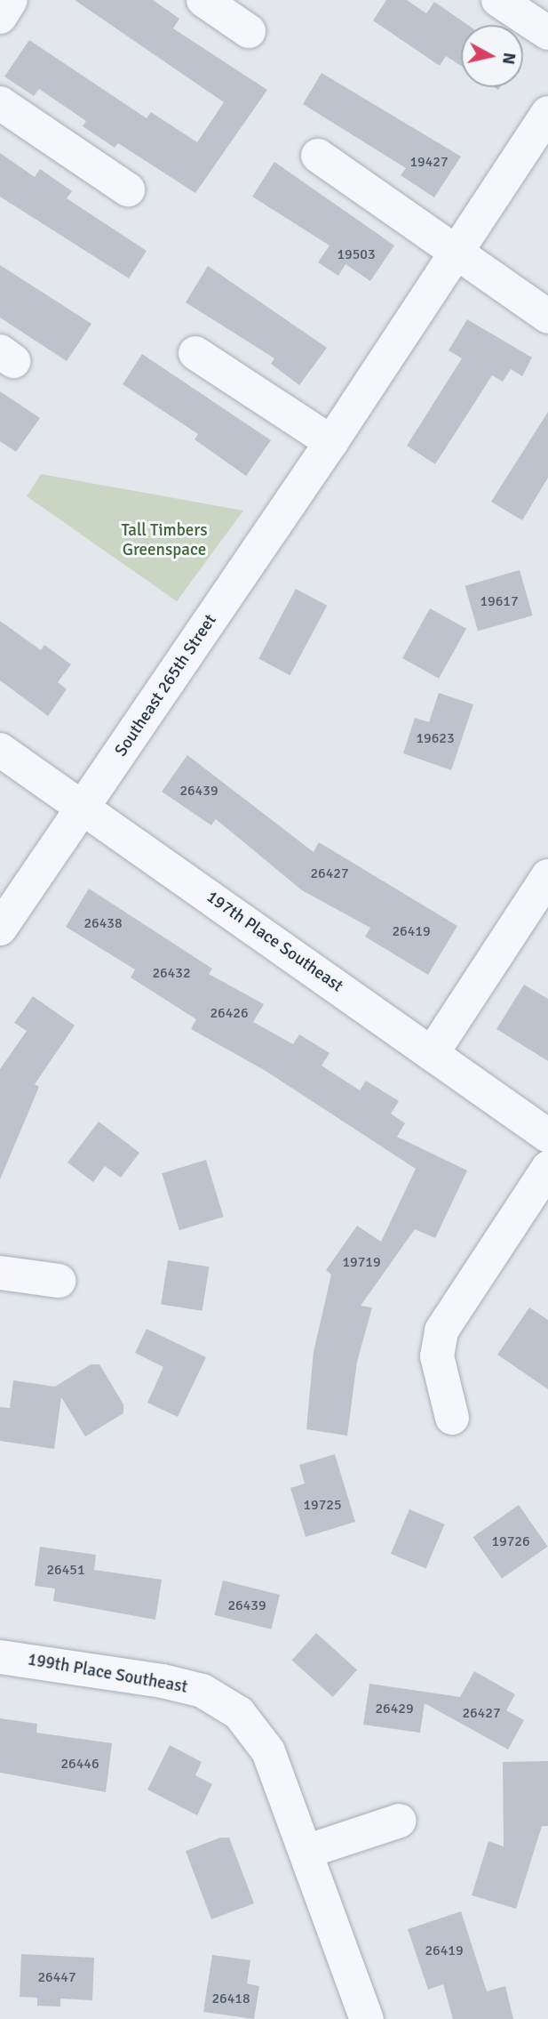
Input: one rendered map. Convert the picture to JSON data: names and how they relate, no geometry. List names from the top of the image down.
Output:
{
  "streets": {
    "street": ["Southeast 265th Street", "197th Place Southeast", "199th Place Southeast"]
  },
  "crossings": [
    ["Southeast 265th Street", "197th Place Southeast"]
  ],
  "parks": ["Tall Timbers Greenspace"],
  "house_numbers": [
    "19427",
    "19503",
    "19617",
    "19623",
    "26439",
    "26427",
    "26438",
    "26419",
    "26432",
    "26426",
    "19719",
    "19725",
    "19726",
    "26451",
    "26439",
    "26429",
    "26427",
    "26446",
    "26419",
    "26447",
    "26418"
  ],
  "north": "right"
}
